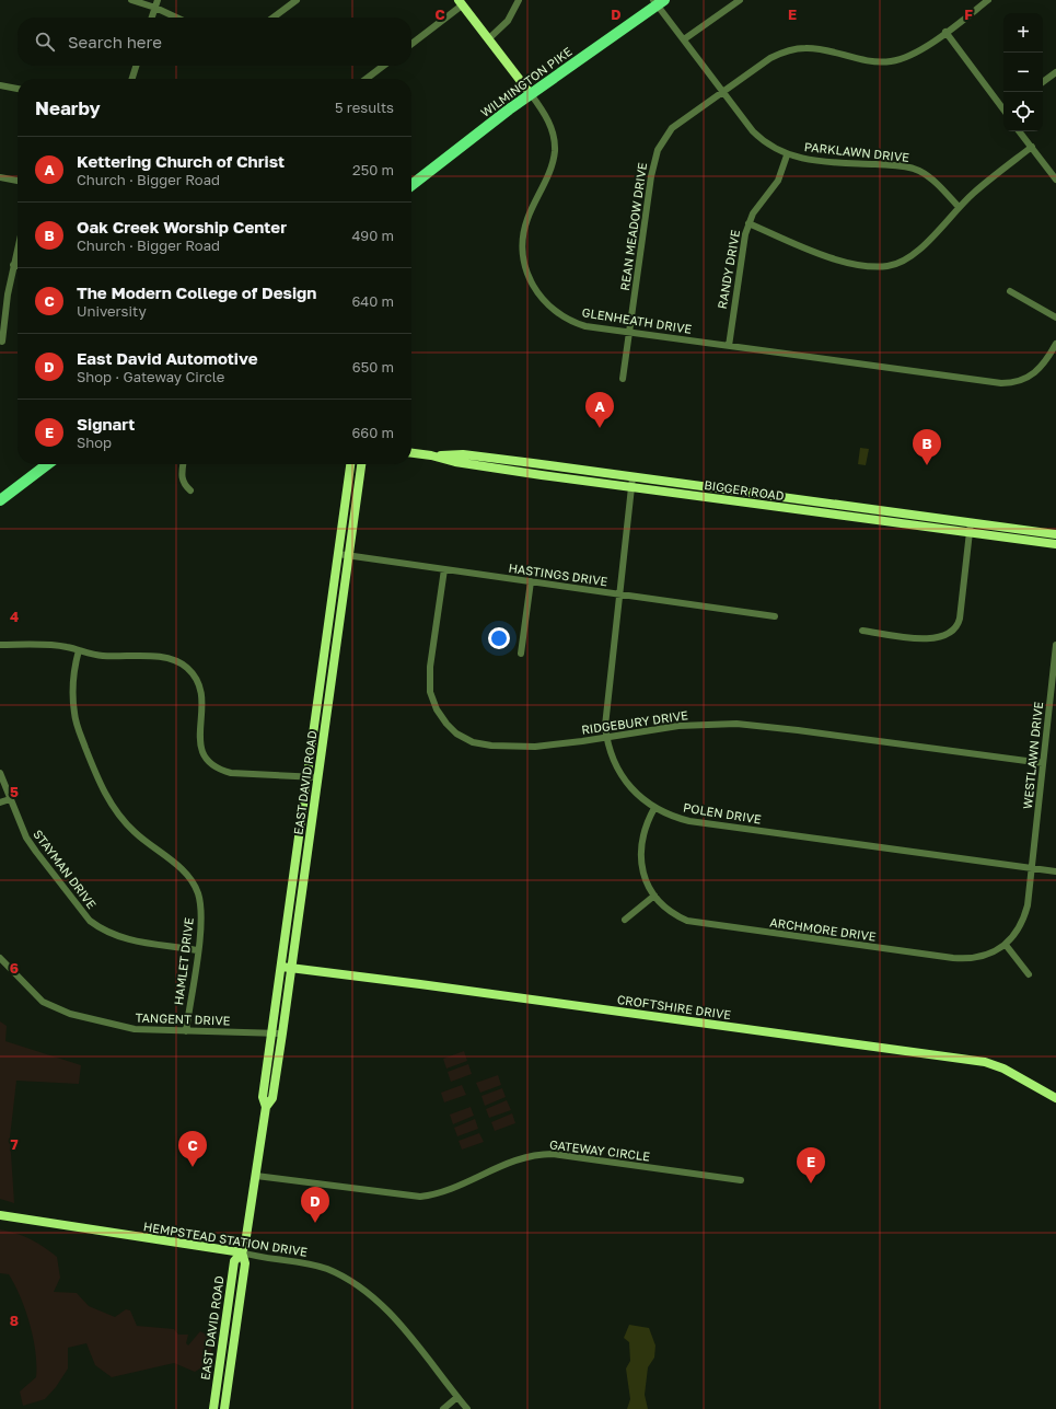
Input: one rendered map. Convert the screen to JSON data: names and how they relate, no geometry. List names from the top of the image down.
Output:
{
  "streets": {
    "main road": ["WILMINGTON PIKE"],
    "street": [
      "PARKLAWN DRIVE",
      "REAN MEADOW DRIVE",
      "RANDY DRIVE",
      "GLENHEATH DRIVE",
      "BIGGER ROAD",
      "HASTINGS DRIVE",
      "RIDGEBURY DRIVE",
      "WESTLAWN DRIVE",
      "EAST DAVID ROAD",
      "POLEN DRIVE",
      "STAYMAN DRIVE",
      "ARCHMORE DRIVE",
      "HAMLET DRIVE",
      "CROFTSHIRE DRIVE",
      "TANGENT DRIVE",
      "GATEWAY CIRCLE",
      "HEMPSTEAD STATION DRIVE"
    ]
  },
  "crossings": [
    ["WILMINGTON PIKE", "PARKLAWN DRIVE"],
    ["WILMINGTON PIKE", "GLENHEATH DRIVE"],
    ["PARKLAWN DRIVE", "REAN MEADOW DRIVE"],
    ["PARKLAWN DRIVE", "RANDY DRIVE"],
    ["REAN MEADOW DRIVE", "GLENHEATH DRIVE"],
    ["RANDY DRIVE", "GLENHEATH DRIVE"],
    ["BIGGER ROAD", "POLEN DRIVE"],
    ["HASTINGS DRIVE", "RIDGEBURY DRIVE"],
    ["HASTINGS DRIVE", "EAST DAVID ROAD"],
    ["HASTINGS DRIVE", "POLEN DRIVE"],
    ["RIDGEBURY DRIVE", "WESTLAWN DRIVE"],
    ["RIDGEBURY DRIVE", "POLEN DRIVE"],
    ["WESTLAWN DRIVE", "POLEN DRIVE"],
    ["WESTLAWN DRIVE", "ARCHMORE DRIVE"],
    ["EAST DAVID ROAD", "CROFTSHIRE DRIVE"],
    ["EAST DAVID ROAD", "TANGENT DRIVE"],
    ["EAST DAVID ROAD", "GATEWAY CIRCLE"],
    ["EAST DAVID ROAD", "HEMPSTEAD STATION DRIVE"],
    ["POLEN DRIVE", "ARCHMORE DRIVE"],
    ["STAYMAN DRIVE", "HAMLET DRIVE"],
    ["HAMLET DRIVE", "TANGENT DRIVE"]
  ],
  "page": {
    "map_buttons": ["+", "−"],
    "search": "Search here",
    "heading": ["Nearby", "5 results"],
    "list": [
      {
        "mark": "A",
        "name": "Kettering Church of Christ",
        "note": "Church · Bigger Road",
        "value": "250 m"
      },
      {
        "mark": "B",
        "name": "Oak Creek Worship Center",
        "note": "Church · Bigger Road",
        "value": "490 m"
      },
      {
        "mark": "C",
        "name": "The Modern College of Design",
        "note": "University",
        "value": "640 m"
      },
      {
        "mark": "D",
        "name": "East David Automotive",
        "note": "Shop · Gateway Circle",
        "value": "650 m"
      },
      {
        "mark": "E",
        "name": "Signart",
        "note": "Shop",
        "value": "660 m"
      }
    ],
    "pins": [
      "A",
      "B",
      "C",
      "E",
      "D"
    ]
  },
  "grid": {
    "columns": [
      "C",
      "D",
      "E",
      "F"
    ],
    "rows": [
      "4",
      "5",
      "6",
      "7",
      "8"
    ]
  }
}
